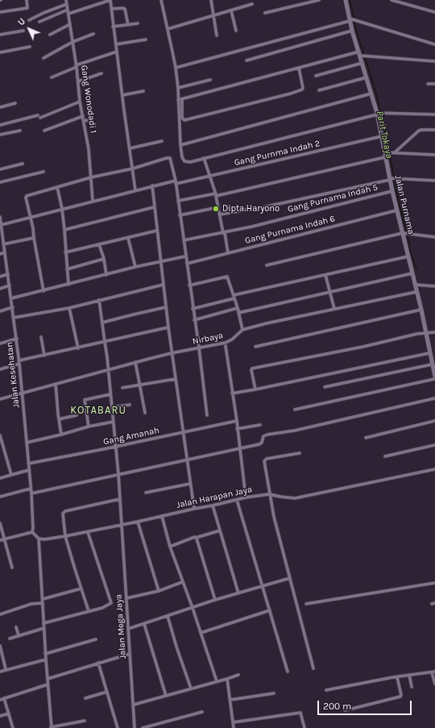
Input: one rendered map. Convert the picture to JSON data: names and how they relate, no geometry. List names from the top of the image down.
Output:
{
  "streets": {
    "street": [
      "Gang Wonodadi 1",
      "Gang Purnma Indah 2",
      "Gang Purnama Indah 5",
      "Jalan Purnama",
      "Gang Purnama Indah 6",
      "Nirbaya",
      "Jalan Kesehatan",
      "Gang Amanah",
      "Jalan Harapan Jaya",
      "Jalan Mega Jaya"
    ]
  },
  "crossings": [
    ["Gang Wonodadi 1", "Gang Purnma Indah 2"],
    ["Gang Purnma Indah 2", "Jalan Purnama"],
    ["Gang Purnma Indah 2", "Jalan Kesehatan"],
    ["Gang Purnama Indah 5", "Jalan Purnama"],
    ["Jalan Purnama", "Gang Purnama Indah 6"],
    ["Jalan Purnama", "Nirbaya"],
    ["Nirbaya", "Jalan Kesehatan"],
    ["Nirbaya", "Jalan Mega Jaya"],
    ["Jalan Kesehatan", "Gang Amanah"],
    ["Gang Amanah", "Jalan Mega Jaya"],
    ["Jalan Harapan Jaya", "Jalan Mega Jaya"]
  ],
  "districts": ["KOTABARU"],
  "water": ["Parit Tokaya"],
  "places": ["Dipta Haryono"],
  "scale_bar": "200 m",
  "north": "top left"
}
